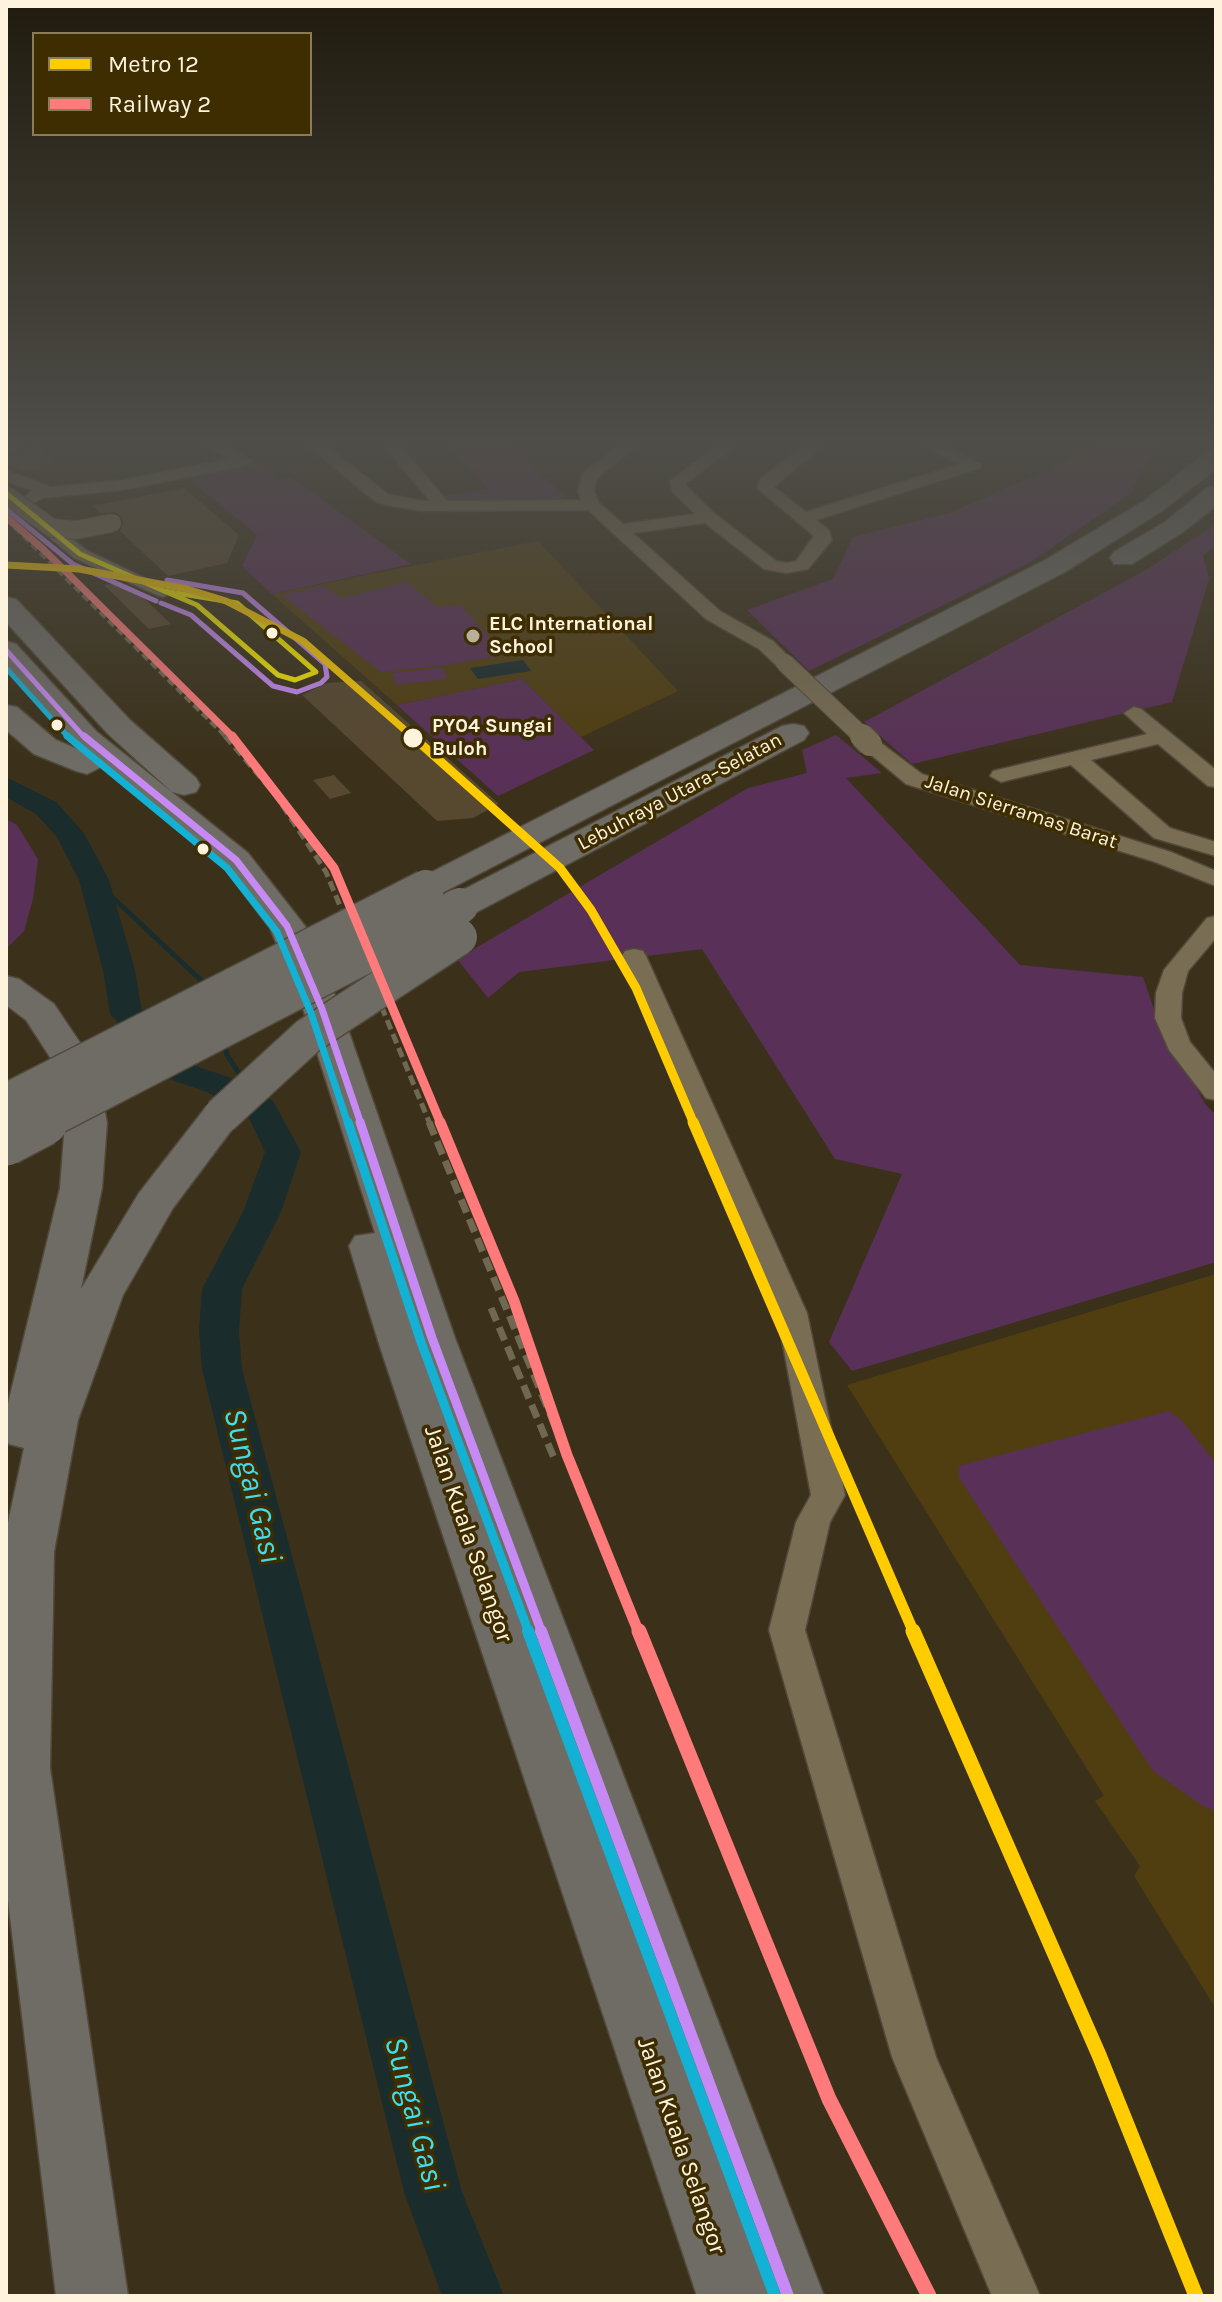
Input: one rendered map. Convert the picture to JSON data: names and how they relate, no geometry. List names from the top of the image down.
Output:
{
  "streets": {
    "highway": ["Lebuhraya Utara–Selatan", "Jalan Kuala Selangor"],
    "street": ["Jalan Sierramas Barat"]
  },
  "water": ["Sungai Gasi"],
  "places": ["ELC International School", "PY04 Sungai Buloh"],
  "lines": ["rail line 2", "metro line 12"],
  "legend": ["Metro 12", "Railway 2"]
}
